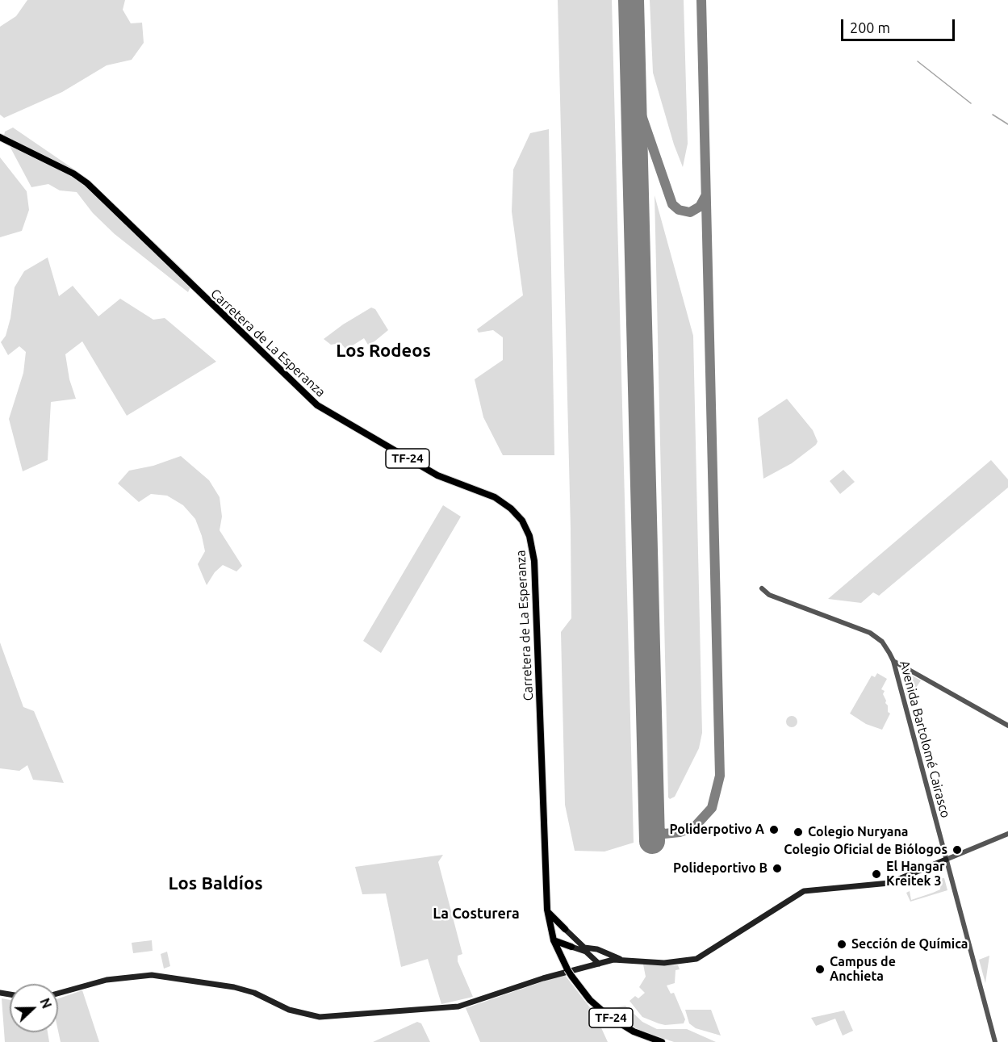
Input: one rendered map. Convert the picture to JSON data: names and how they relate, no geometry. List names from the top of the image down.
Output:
{
  "streets": {
    "main road": ["Carretera de La Esperanza", "TF-24"],
    "street": ["Avenida Bartolomé Cairasco"]
  },
  "districts": ["Los Rodeos", "Los Baldíos", "La Costurera"],
  "places": [
    "Poliderpotivo A",
    "Colegio Nuryana",
    "Colegio Oficial de Biólogos",
    "Polideportivo B",
    "El Hangar Kreitek 3",
    "Sección de Química",
    "Campus de Anchieta"
  ],
  "scale_bar": "200 m",
  "north": "right"
}
